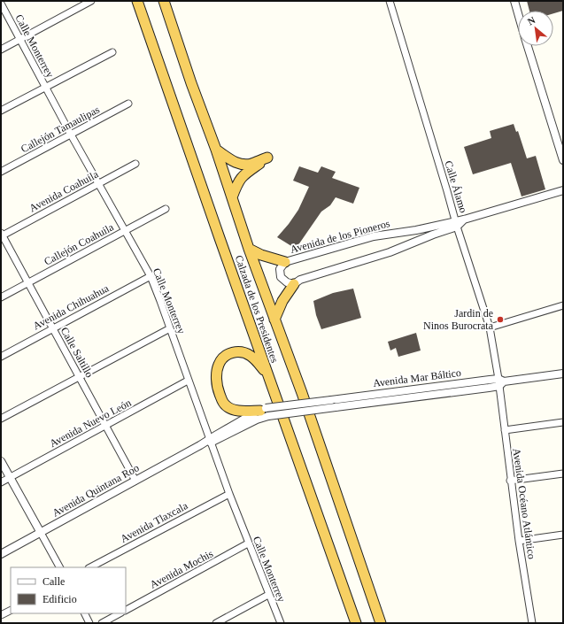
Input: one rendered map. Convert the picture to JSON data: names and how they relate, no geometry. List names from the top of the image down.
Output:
{
  "streets": {
    "highway": ["Calzada de los Presidentes"],
    "street": [
      "Calle Monterrey",
      "Callejón Tamaulipas",
      "Calle Álamo",
      "Avenida Coahuila",
      "Avenida de los Pioneros",
      "Callejón Coahuila",
      "Avenida Chihuahua",
      "Calle Saltillo",
      "Avenida Mar Báltico",
      "Avenida Nuevo León",
      "Avenida Quintana Roo",
      "Avenida Océano Atlántico",
      "Avenida Tlaxcala",
      "Avenida Mochis"
    ]
  },
  "crossings": [
    ["Calle Monterrey", "Callejón Tamaulipas"],
    ["Calle Monterrey", "Avenida Coahuila"],
    ["Calle Monterrey", "Callejón Coahuila"],
    ["Calle Monterrey", "Avenida Chihuahua"],
    ["Calle Monterrey", "Avenida Nuevo León"],
    ["Calle Monterrey", "Avenida Quintana Roo"],
    ["Calle Monterrey", "Avenida Tlaxcala"],
    ["Calle Monterrey", "Avenida Mochis"],
    ["Calle Álamo", "Avenida de los Pioneros"],
    ["Calle Álamo", "Avenida Mar Báltico"],
    ["Calle Álamo", "Avenida Océano Atlántico"],
    ["Avenida Coahuila", "Calle Saltillo"],
    ["Callejón Coahuila", "Calle Saltillo"],
    ["Avenida Chihuahua", "Calle Saltillo"],
    ["Calle Saltillo", "Avenida Nuevo León"],
    ["Calle Saltillo", "Avenida Quintana Roo"],
    ["Avenida Mar Báltico", "Avenida Quintana Roo"],
    ["Avenida Mar Báltico", "Avenida Océano Atlántico"]
  ],
  "places": ["Jardin de Ninos Burocrata"],
  "legend": ["Calle", "Edificio"],
  "north": "top left"
}
